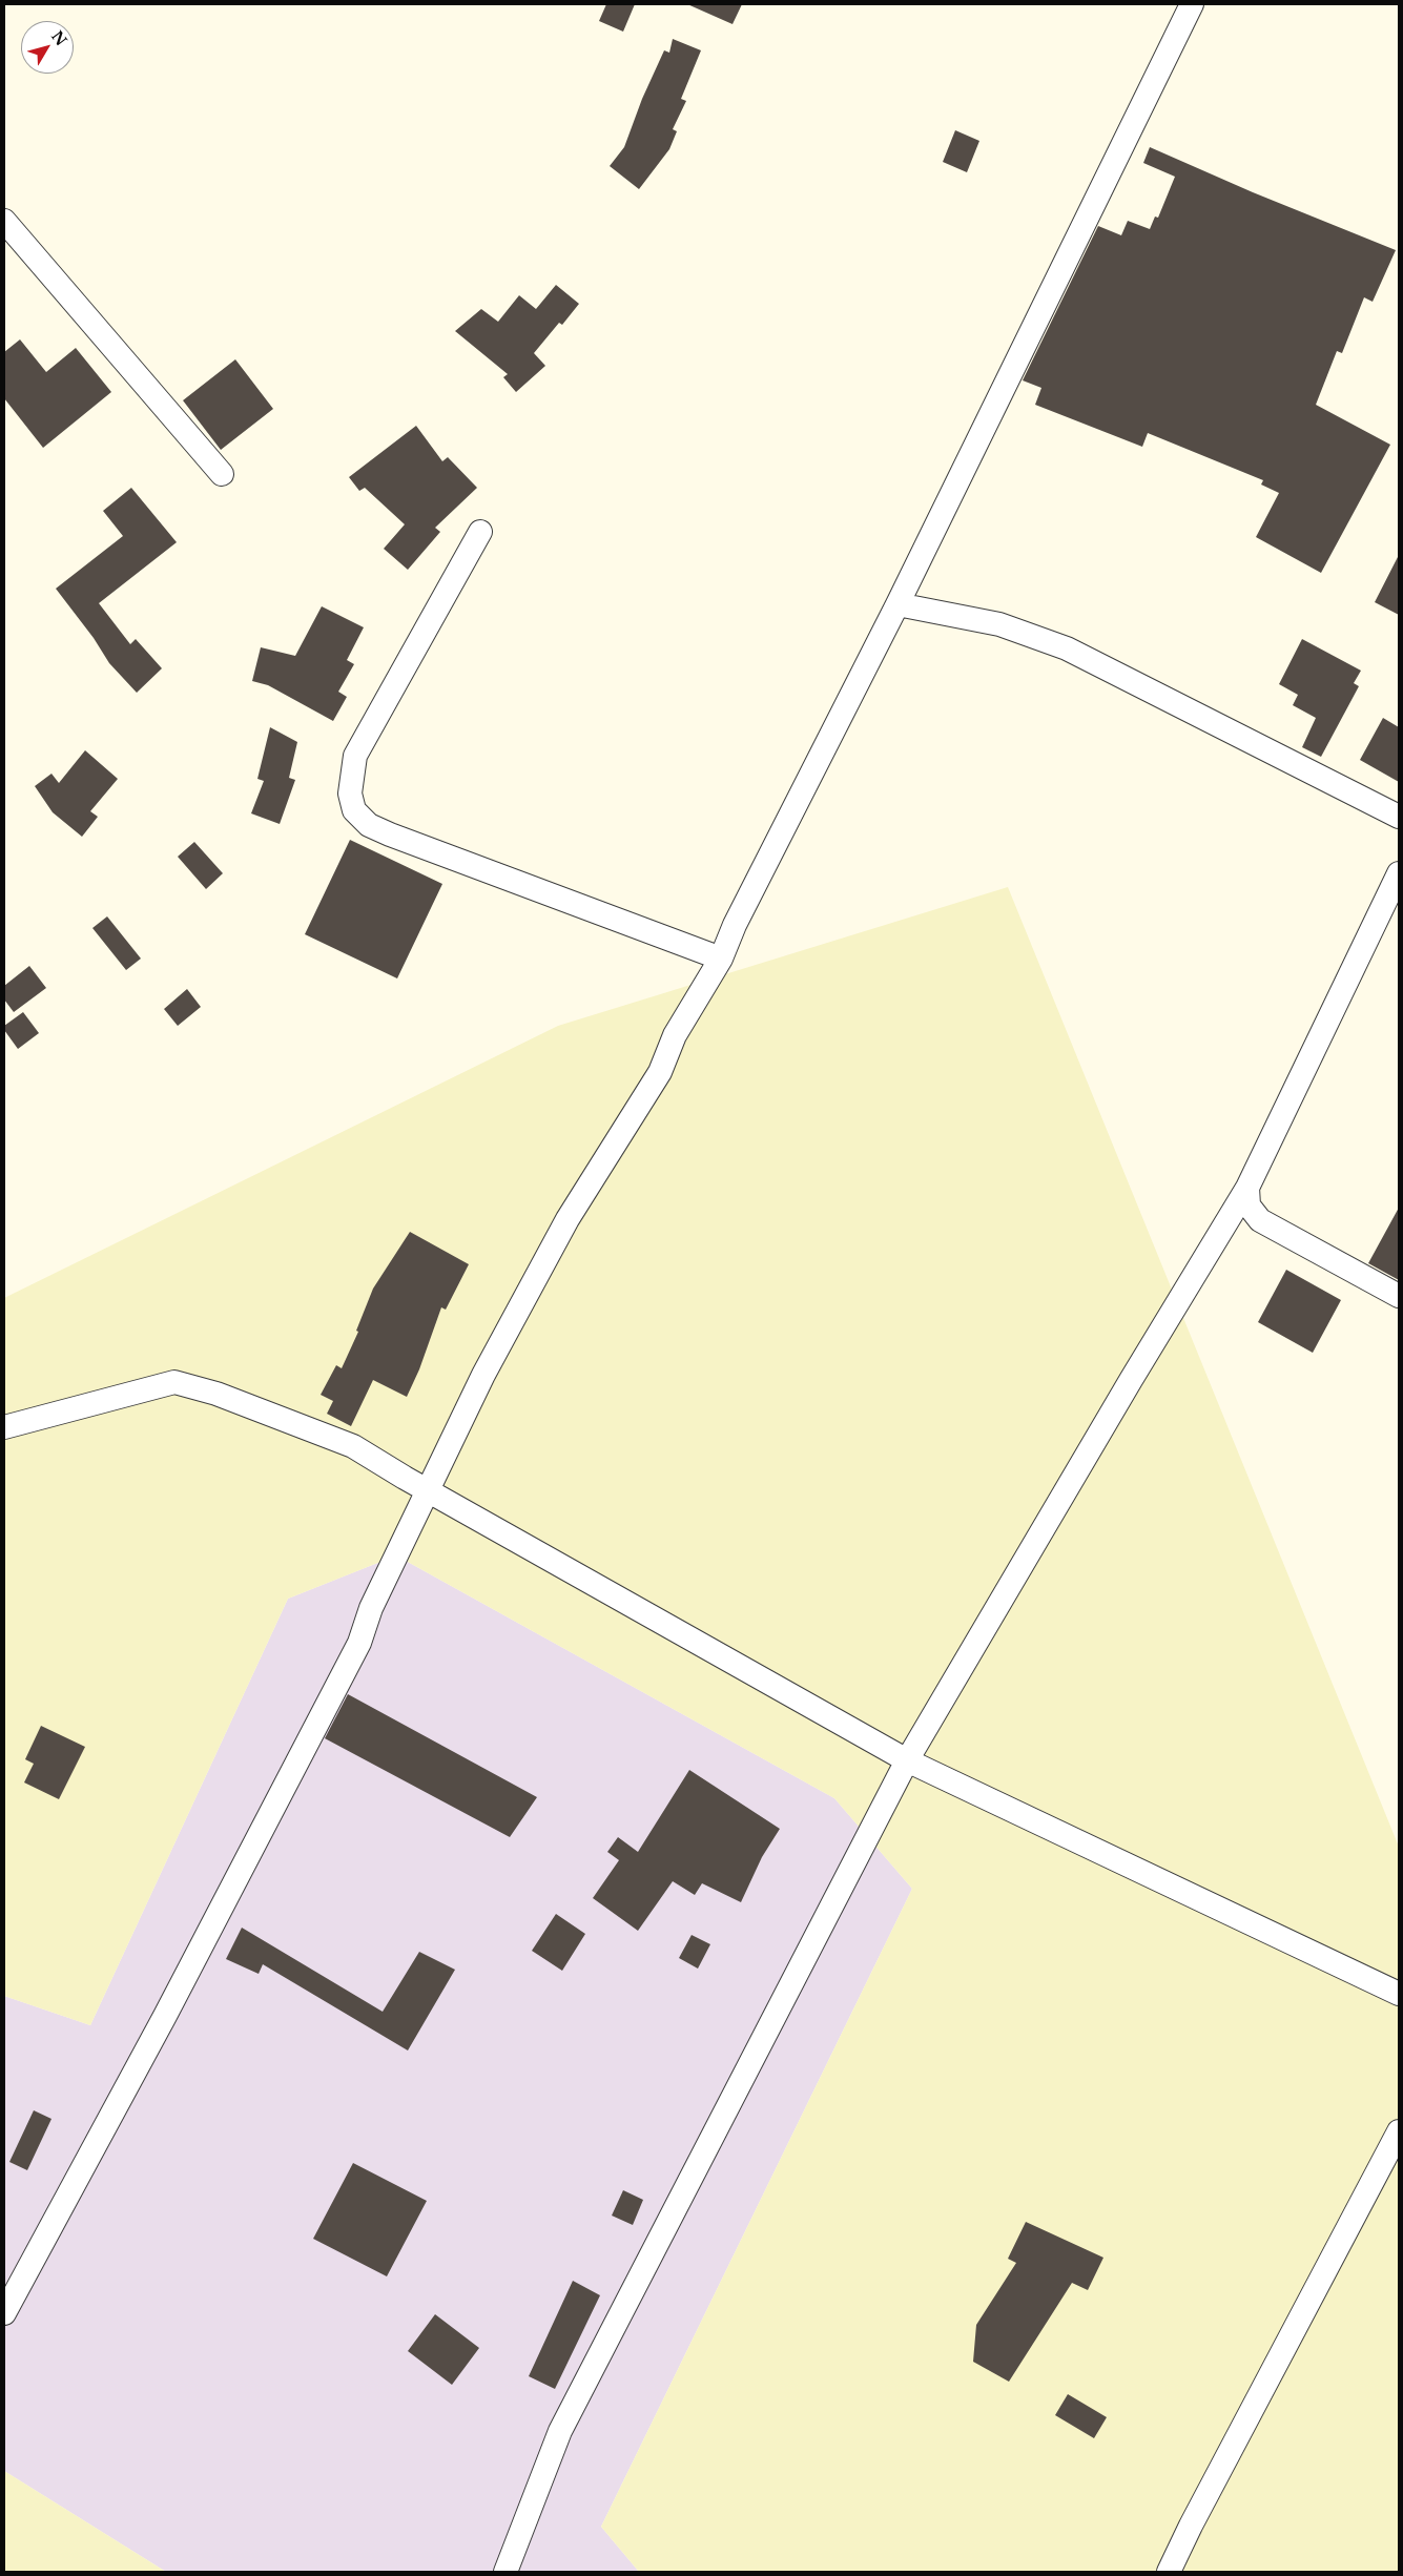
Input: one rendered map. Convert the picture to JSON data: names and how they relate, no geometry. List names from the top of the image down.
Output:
{
  "north": "top right"
}
